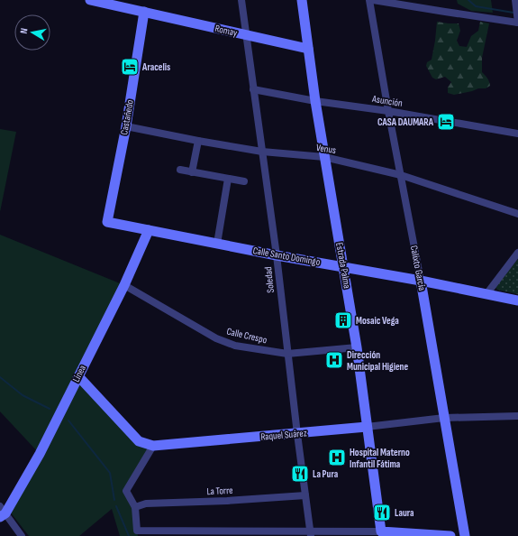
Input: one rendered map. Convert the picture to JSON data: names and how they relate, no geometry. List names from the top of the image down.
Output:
{
  "streets": {
    "main road": [
      "Romay",
      "Castañedo",
      "Calle Santo Domingo",
      "Estrada Palma",
      "Calixto García",
      "Línea",
      "Raquel Suárez"
    ],
    "street": [
      "Asunción",
      "Venus",
      "Soledad",
      "Calle Crespo",
      "La Torre"
    ]
  },
  "crossings": [
    ["Romay", "Castañedo"],
    ["Romay", "Estrada Palma"],
    ["Romay", "Soledad"],
    ["Asunción", "Estrada Palma"],
    ["Asunción", "Calixto García"],
    ["Asunción", "Soledad"],
    ["Castañedo", "Venus"],
    ["Castañedo", "Calle Santo Domingo"],
    ["Venus", "Estrada Palma"],
    ["Venus", "Calixto García"],
    ["Venus", "Soledad"],
    ["Calle Santo Domingo", "Estrada Palma"],
    ["Calle Santo Domingo", "Calixto García"],
    ["Calle Santo Domingo", "Soledad"],
    ["Calle Santo Domingo", "Línea"],
    ["Estrada Palma", "Calle Crespo"],
    ["Estrada Palma", "Raquel Suárez"],
    ["Calixto García", "Raquel Suárez"],
    ["Soledad", "Calle Crespo"],
    ["Soledad", "Raquel Suárez"],
    ["Soledad", "La Torre"],
    ["Calle Crespo", "Línea"],
    ["Línea", "Raquel Suárez"]
  ],
  "places": {
    "hotel": ["Aracelis", "CASA DAUMARA"],
    "building": ["Mosaic Vega"],
    "hospital": ["Dirección Municipal Higiene", "Hospital Materno Infantil Fátima"],
    "restaurant": ["La Pura", "Laura"]
  },
  "north": "left"
}
